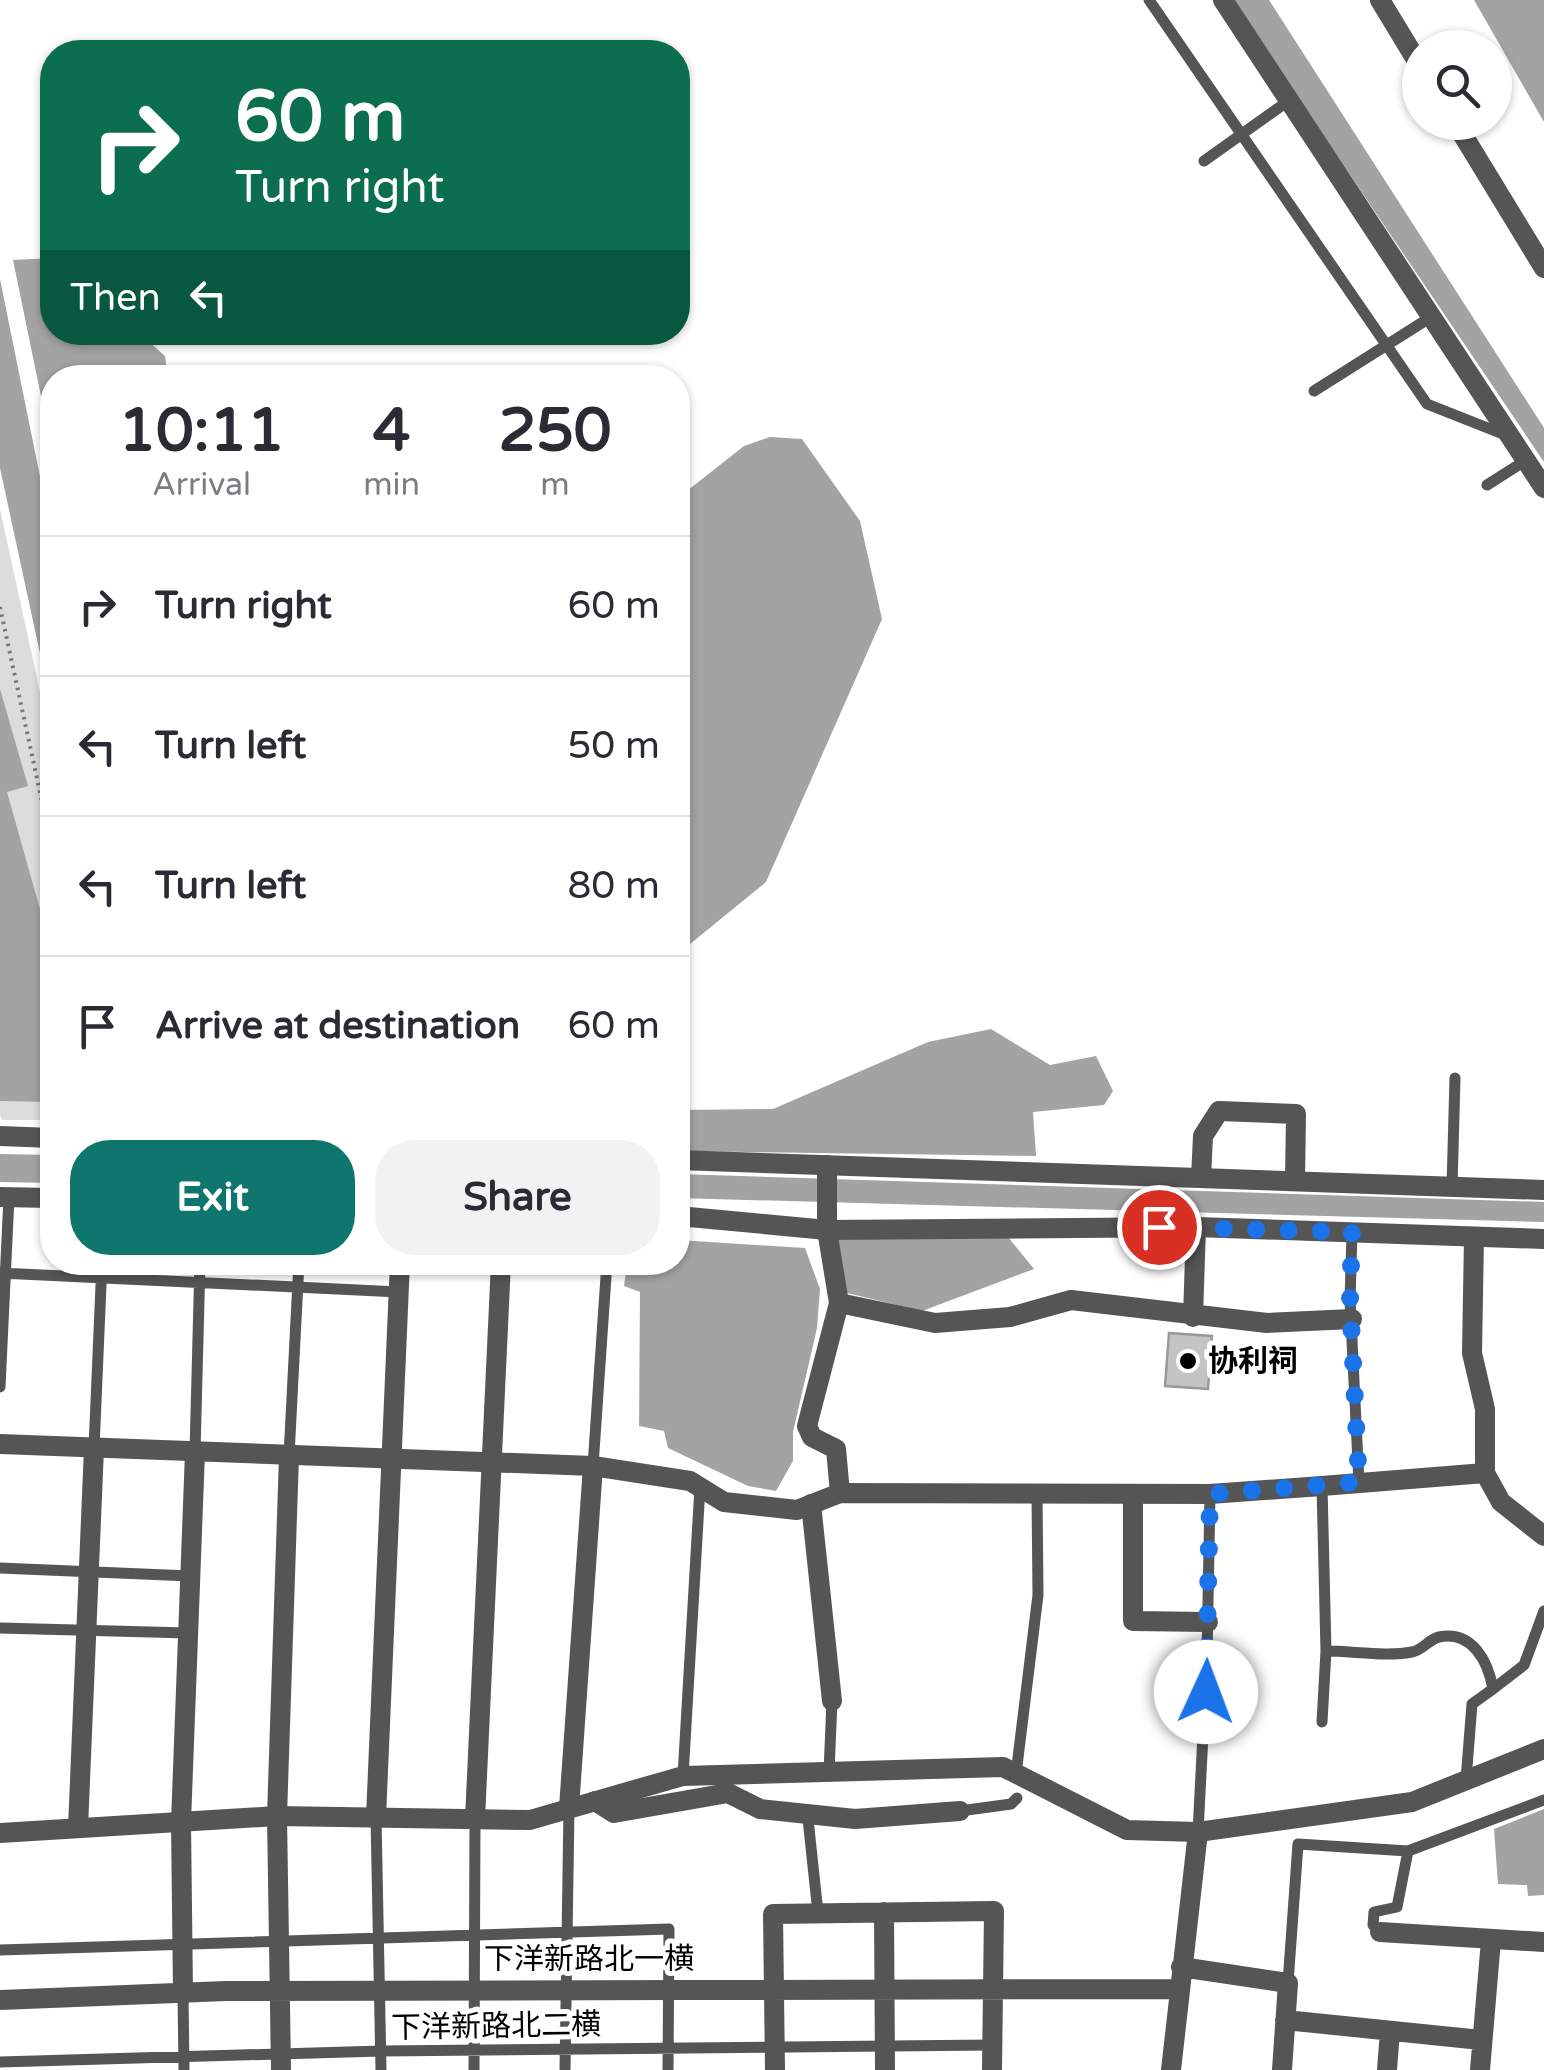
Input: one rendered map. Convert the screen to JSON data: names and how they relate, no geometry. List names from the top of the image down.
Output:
{
  "streets": {
    "street": ["下洋新路北一横"],
    "lane": ["下洋新路北二横"]
  },
  "places": ["协利祠"],
  "page": {
    "turn": ["60 m", "Turn right"],
    "then": "Then",
    "eta": [
      "10:11",
      "Arrival",
      "4",
      "min",
      "250",
      "m"
    ],
    "list": [
      {
        "name": "Turn right",
        "value": "60 m"
      },
      {
        "name": "Turn left",
        "value": "50 m"
      },
      {
        "name": "Turn left",
        "value": "80 m"
      },
      {
        "name": "Arrive at destination",
        "value": "60 m"
      }
    ],
    "buttons": ["Exit", "Share"]
  }
}
